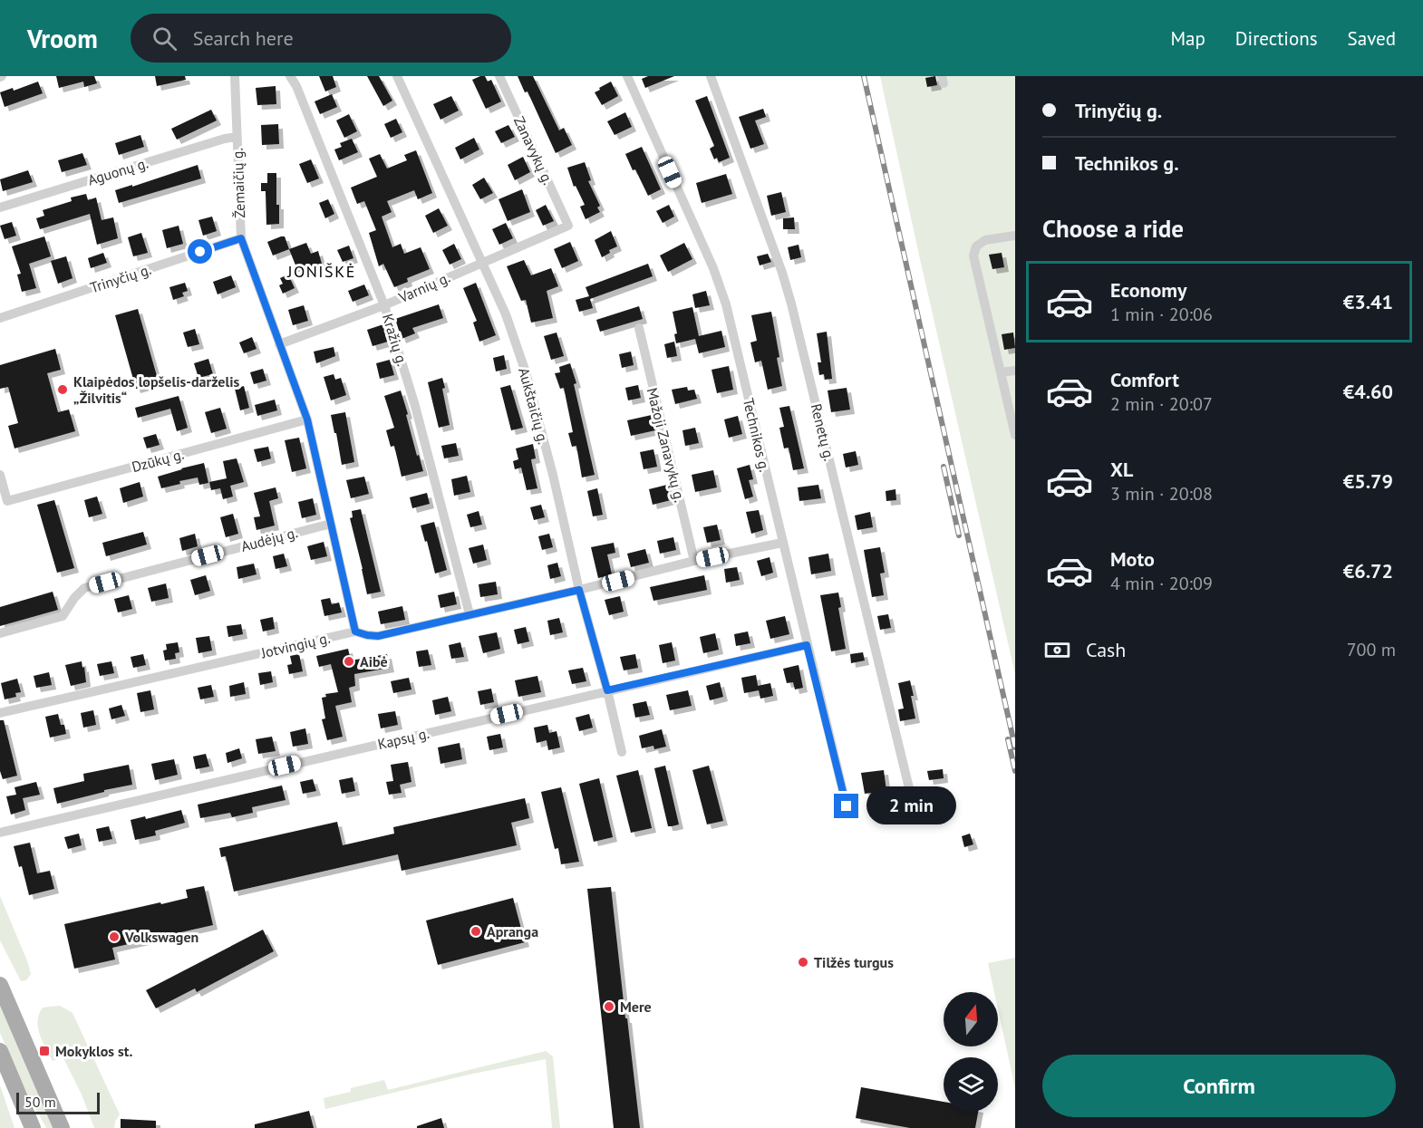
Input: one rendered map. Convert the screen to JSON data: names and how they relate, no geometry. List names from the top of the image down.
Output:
{
  "streets": {
    "street": [
      "Zanavykų g.",
      "Aguonų g.",
      "Žemaičių g.",
      "Trinyčių g.",
      "Varnių g.",
      "Kražių g.",
      "Aukštaičių g.",
      "Renetų g.",
      "Technikos g.",
      "Mažoji Zanavykų g.",
      "Dzūkų g.",
      "Audėjų g.",
      "Jotvingių g.",
      "Kapsų g."
    ]
  },
  "crossings": [
    ["Zanavykų g.", "Varnių g."],
    ["Aguonų g.", "Žemaičių g."],
    ["Žemaičių g.", "Trinyčių g."],
    ["Žemaičių g.", "Varnių g."],
    ["Žemaičių g.", "Dzūkų g."],
    ["Žemaičių g.", "Audėjų g."],
    ["Žemaičių g.", "Jotvingių g."],
    ["Varnių g.", "Kražių g."],
    ["Varnių g.", "Aukštaičių g."],
    ["Kražių g.", "Jotvingių g."],
    ["Aukštaičių g.", "Jotvingių g."],
    ["Aukštaičių g.", "Kapsų g."],
    ["Technikos g.", "Jotvingių g."],
    ["Technikos g.", "Kapsų g."],
    ["Mažoji Zanavykų g.", "Jotvingių g."]
  ],
  "districts": ["JONIŠKĖ"],
  "places": {
    "other": [
      "Klaipėdos lopšelis-darželis „Žilvitis“",
      "Aibė",
      "Apranga",
      "Volkswagen",
      "Tilžės turgus",
      "Mere"
    ],
    "transit": ["Mokyklos st."]
  },
  "scale_bar": "50 m",
  "north": "top",
  "page": {
    "header": "Vroom",
    "search": "Search here",
    "nav": ["Map", "Directions", "Saved"],
    "banner": ["Trinyčių g.", "Technikos g."],
    "heading": "Choose a ride",
    "list": [
      {
        "name": "Economy",
        "note": "1 min · 20:06",
        "value": "€3.41"
      },
      {
        "name": "Comfort",
        "note": "2 min · 20:07",
        "value": "€4.60"
      },
      {
        "name": "XL",
        "note": "3 min · 20:08",
        "value": "€5.79"
      },
      {
        "name": "Moto",
        "note": "4 min · 20:09",
        "value": "€6.72"
      }
    ],
    "pay": ["Cash", "700 m"],
    "bubble": "2 min",
    "buttons": "Confirm",
    "scale": "50 m"
  }
}
